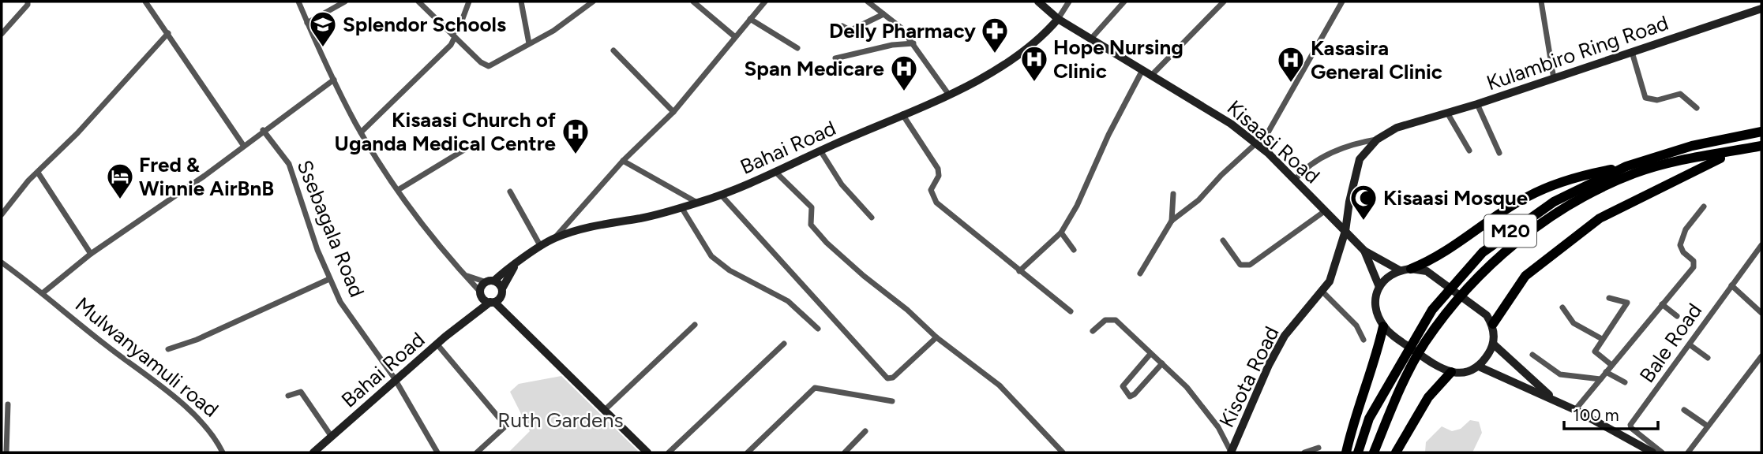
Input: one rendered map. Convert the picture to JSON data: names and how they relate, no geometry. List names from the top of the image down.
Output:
{
  "streets": {
    "highway": ["M20"],
    "street": [
      "Kulambiro Ring Road",
      "Kisaasi Road",
      "Bahai Road",
      "Ssebagala Road",
      "Bale Road",
      "Mulwanyamuli road",
      "Kisota Road"
    ]
  },
  "crossings": [
    ["Kulambiro Ring Road", "Kisota Road"],
    ["Kisaasi Road", "Bahai Road"],
    ["Kisaasi Road", "Kisota Road"],
    ["Bahai Road", "Ssebagala Road"]
  ],
  "parks": ["Ruth Gardens"],
  "places": {
    "school or university": ["Splendor Schools"],
    "pharmacy": ["Delly Pharmacy"],
    "hospital": [
      "Hope Nursing Clinic",
      "Kasasira General Clinic",
      "Span Medicare",
      "Kisaasi Church of Uganda Medical Centre"
    ],
    "hotel": ["Fred & Winnie AirBnB"],
    "mosque": ["Kisaasi Mosque"]
  },
  "scale_bar": "100 m"
}
